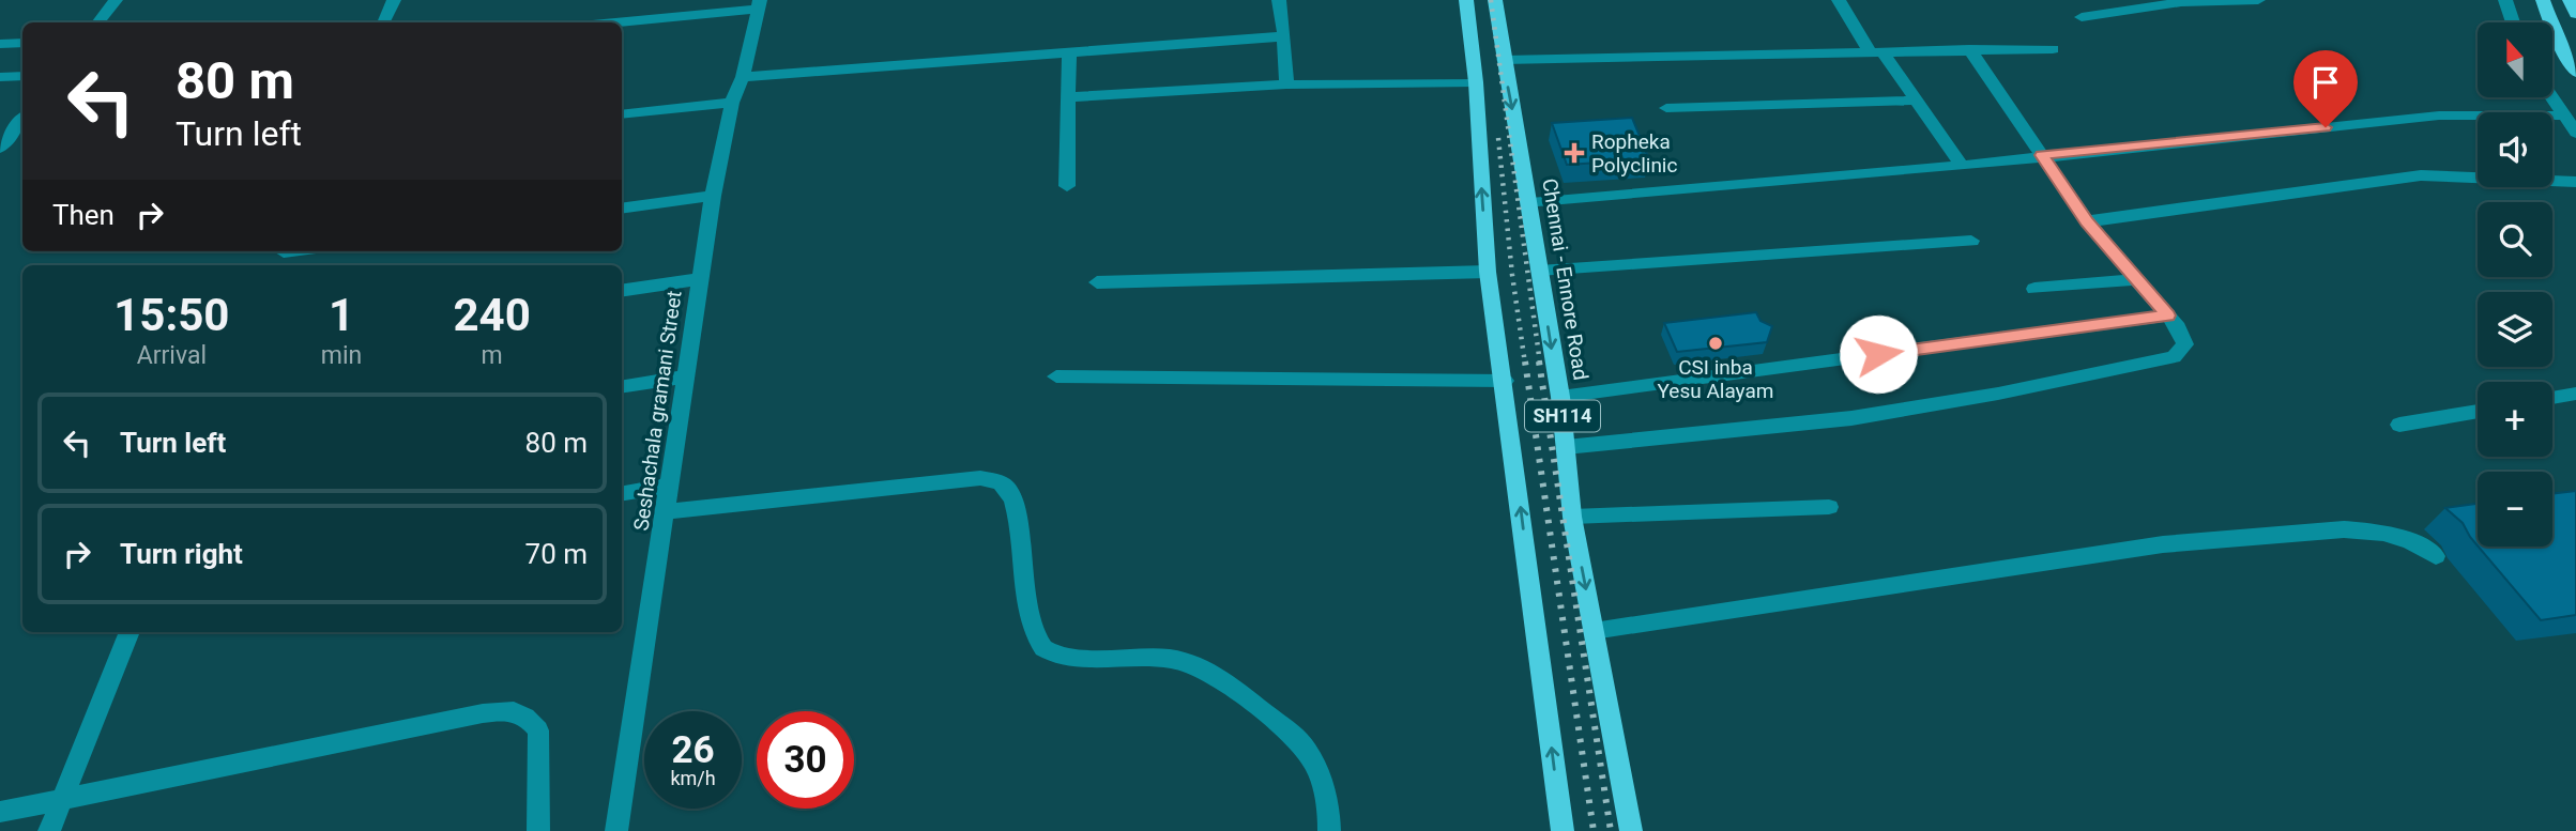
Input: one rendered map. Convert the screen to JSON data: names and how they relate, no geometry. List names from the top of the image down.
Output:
{
  "streets": {
    "main road": ["Chennai - Ennore Road", "SH114"],
    "street": ["Seshachala gramani Street"]
  },
  "places": {
    "health": ["Ropheka Polyclinic"],
    "other": ["CSI inba Yesu Alayam"]
  },
  "north": "top",
  "page": {
    "map_buttons": ["+", "−"],
    "turn": ["80 m", "Turn left"],
    "then": "Then",
    "eta": [
      "15:50",
      "Arrival",
      "1",
      "min",
      "240",
      "m"
    ],
    "list": [
      {
        "name": "Turn left",
        "value": "80 m"
      },
      {
        "name": "Turn right",
        "value": "70 m"
      }
    ],
    "speed": "26 km/h",
    "limit": "30"
  }
}
